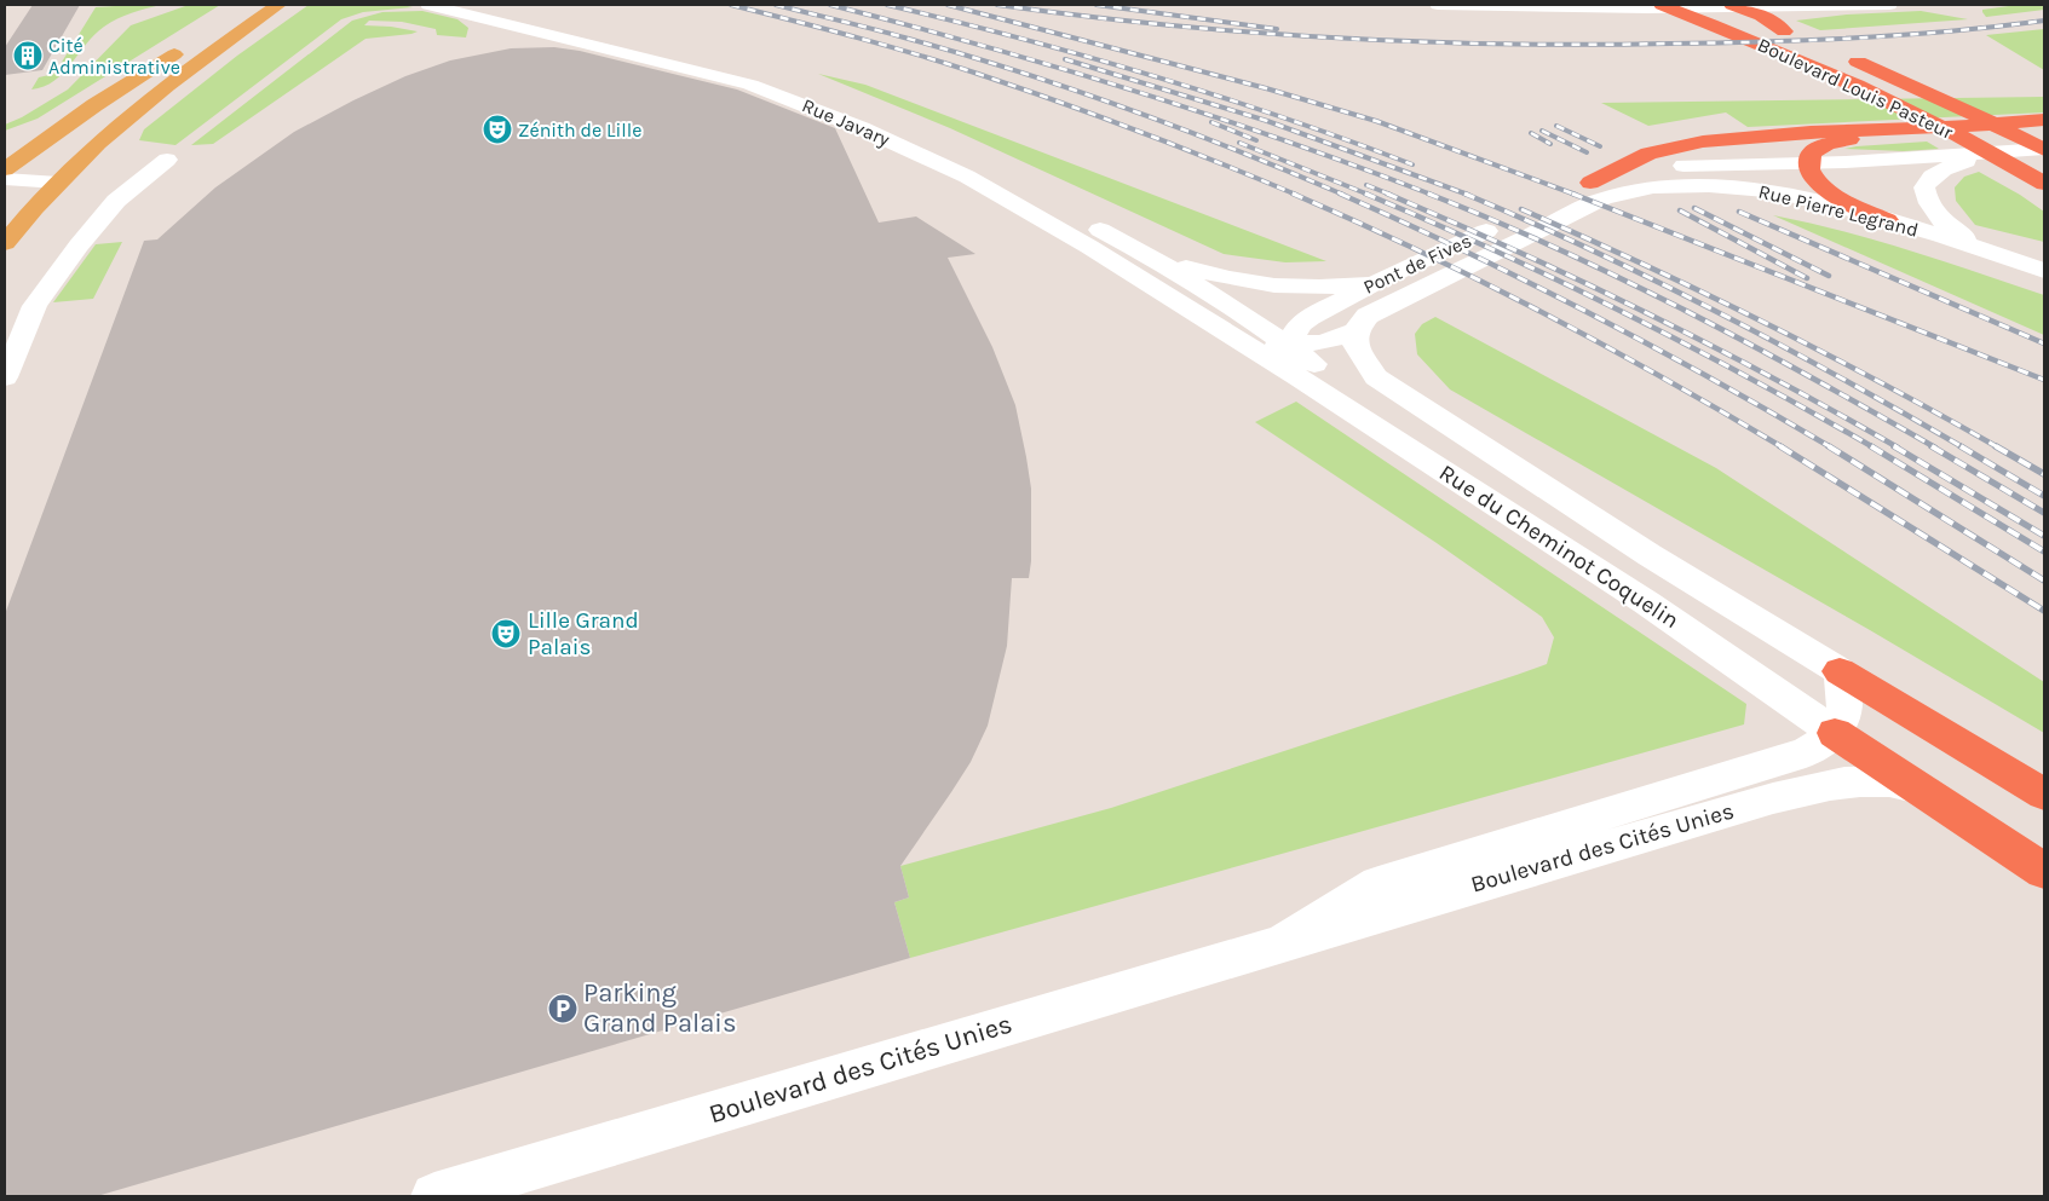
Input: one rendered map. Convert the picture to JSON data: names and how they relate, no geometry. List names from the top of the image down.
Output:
{
  "streets": {
    "highway": ["Boulevard Louis Pasteur"],
    "main road": [
      "Rue Javary",
      "Rue Pierre Legrand",
      "Pont de Fives",
      "Rue du Cheminot Coquelin",
      "Boulevard des Cités Unies"
    ]
  },
  "crossings": [
    ["Rue Javary", "Pont de Fives"],
    ["Rue Javary", "Rue du Cheminot Coquelin"],
    ["Rue Pierre Legrand", "Pont de Fives"],
    ["Pont de Fives", "Rue du Cheminot Coquelin"],
    ["Rue du Cheminot Coquelin", "Boulevard des Cités Unies"]
  ],
  "places": {
    "building": ["Cité Administrative"],
    "theatre": ["Zénith de Lille", "Lille Grand Palais"],
    "parking": ["Parking Grand Palais"]
  }
}
